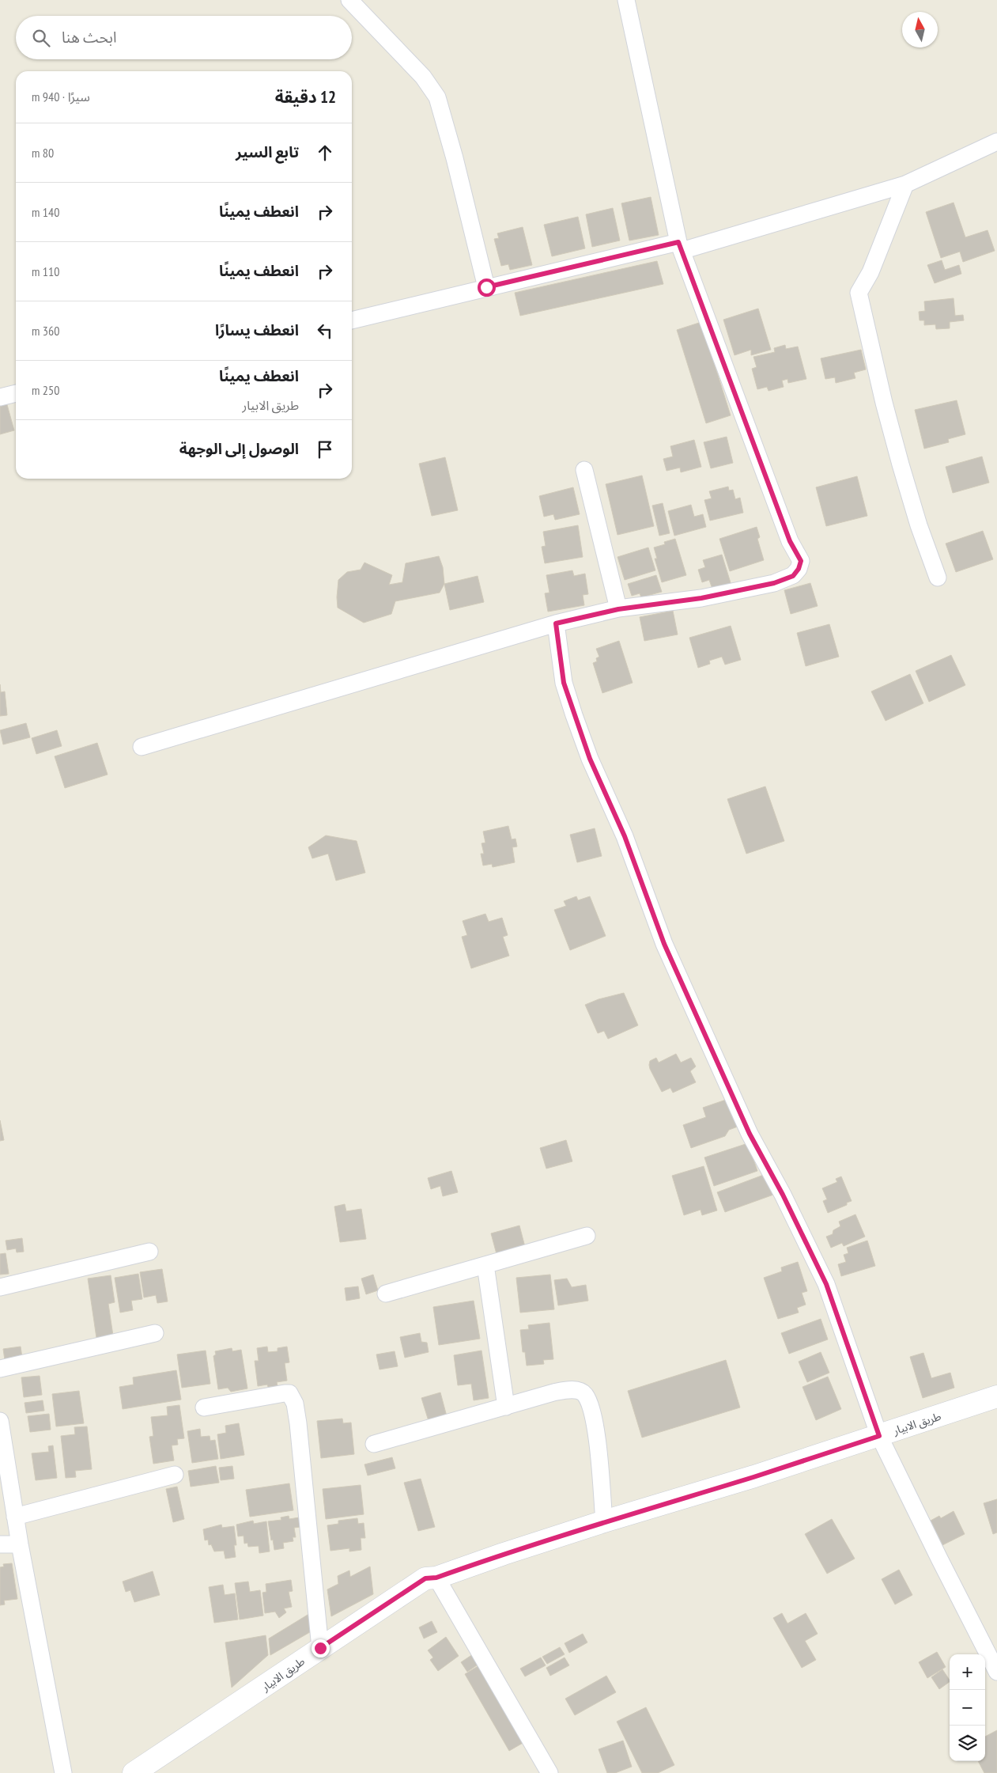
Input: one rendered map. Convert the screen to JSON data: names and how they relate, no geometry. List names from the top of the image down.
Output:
{
  "streets": {
    "main road": ["طريق الابيار"]
  },
  "north": "top",
  "page": {
    "search": "ابحث هنا",
    "heading": ["12 دقيقة", "سيرًا · 940 m"],
    "list": [
      ["تابع السير", "80 m"],
      ["انعطف يمينًا", "140 m"],
      ["انعطف يمينًا", "110 m"],
      ["انعطف يسارًا", "360 m"],
      ["انعطف يمينًا", "طريق الابيار", "250 m"],
      "الوصول إلى الوجهة"
    ],
    "map_buttons": ["+", "−"]
  }
}
